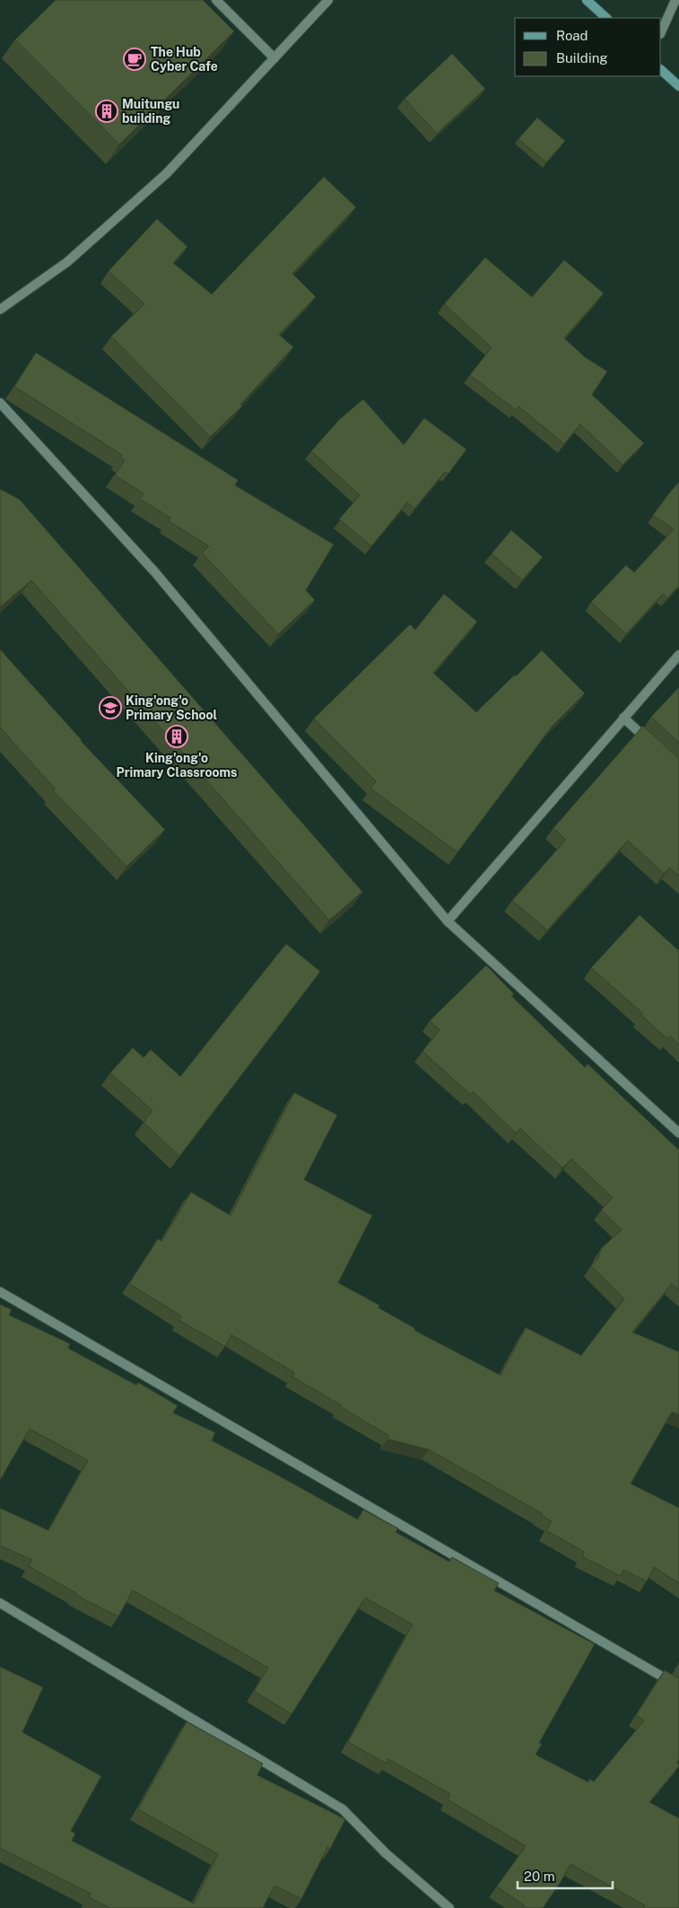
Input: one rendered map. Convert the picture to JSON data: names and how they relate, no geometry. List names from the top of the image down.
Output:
{
  "places": {
    "cafe": ["The Hub Cyber Cafe"],
    "building": ["Muitungu building", "King'ong'o Primary Classrooms"],
    "school or university": ["King'ong'o Primary School"]
  },
  "legend": ["Road", "Building"],
  "scale_bar": "20 m"
}
